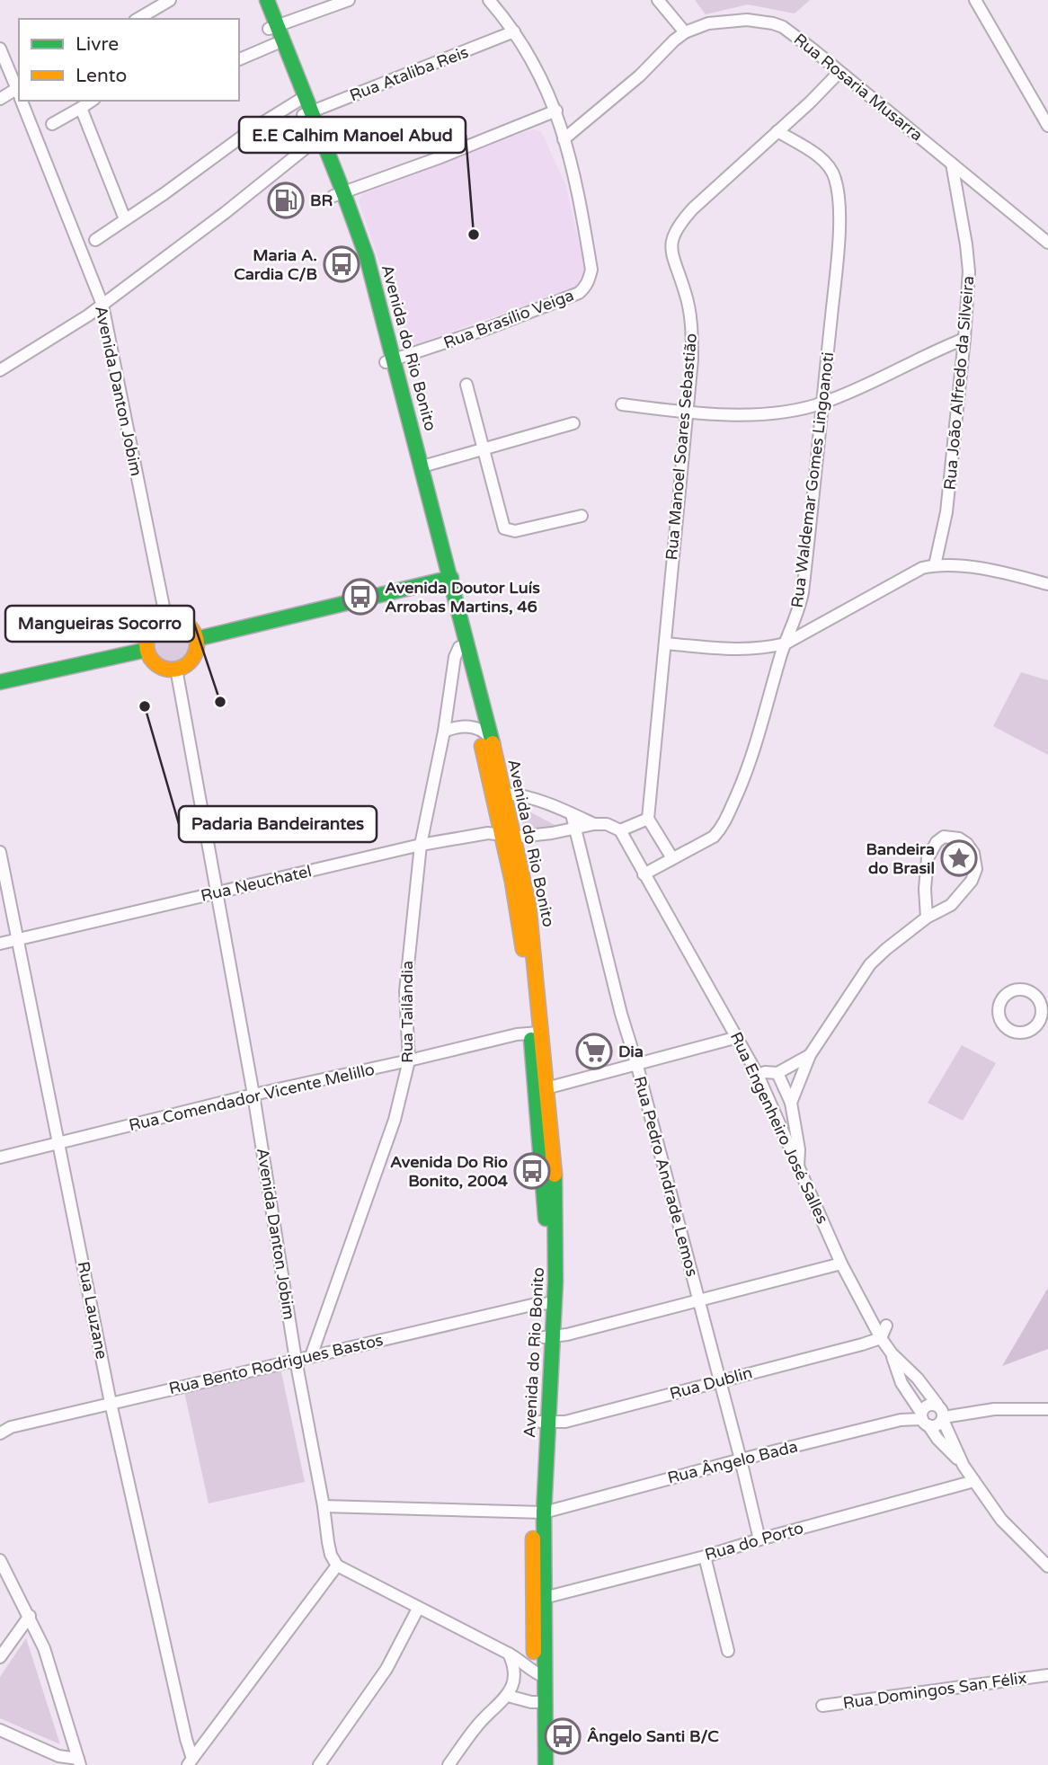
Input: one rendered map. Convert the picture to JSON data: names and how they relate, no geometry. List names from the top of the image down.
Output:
{
  "streets": {
    "main road": ["Avenida do Rio Bonito"],
    "street": [
      "Rua Ataliba Reis",
      "Rua Rosaria Musarra",
      "Rua Brasílio Veiga",
      "Rua João Alfredo da Silveira",
      "Avenida Danton Jobim",
      "Rua Manoel Soares Sebastião",
      "Rua Waldemar Gomes Lingoanoti",
      "Rua Neuchatel",
      "Rua Tailândia",
      "Rua Comendador Vicente Melillo",
      "Rua Engenheiro José Salles",
      "Rua Pedro Andrade Lemos",
      "Rua Lauzane",
      "Rua Bento Rodrigues Bastos",
      "Rua Dublin",
      "Rua Ângelo Bada",
      "Rua do Porto",
      "Rua Domingos San Félix"
    ]
  },
  "crossings": [
    ["Rua Ataliba Reis", "Rua Brasílio Veiga"],
    ["Rua Ataliba Reis", "Avenida do Rio Bonito"],
    ["Rua Rosaria Musarra", "Rua Brasílio Veiga"],
    ["Rua Rosaria Musarra", "Rua João Alfredo da Silveira"],
    ["Rua Rosaria Musarra", "Rua Manoel Soares Sebastião"],
    ["Rua Brasílio Veiga", "Avenida do Rio Bonito"],
    ["Avenida do Rio Bonito", "Rua Neuchatel"],
    ["Avenida do Rio Bonito", "Rua Tailândia"],
    ["Avenida do Rio Bonito", "Rua Comendador Vicente Melillo"],
    ["Avenida do Rio Bonito", "Rua Bento Rodrigues Bastos"],
    ["Avenida do Rio Bonito", "Rua Dublin"],
    ["Avenida do Rio Bonito", "Rua Ângelo Bada"],
    ["Avenida do Rio Bonito", "Rua do Porto"],
    ["Avenida Danton Jobim", "Rua Neuchatel"],
    ["Avenida Danton Jobim", "Rua Comendador Vicente Melillo"],
    ["Avenida Danton Jobim", "Rua Bento Rodrigues Bastos"],
    ["Avenida Danton Jobim", "Rua Ângelo Bada"],
    ["Rua Manoel Soares Sebastião", "Rua Waldemar Gomes Lingoanoti"],
    ["Rua Waldemar Gomes Lingoanoti", "Rua Engenheiro José Salles"],
    ["Rua Neuchatel", "Rua Tailândia"],
    ["Rua Neuchatel", "Rua Pedro Andrade Lemos"],
    ["Rua Neuchatel", "Rua Lauzane"],
    ["Rua Tailândia", "Rua Comendador Vicente Melillo"],
    ["Rua Tailândia", "Rua Bento Rodrigues Bastos"],
    ["Rua Comendador Vicente Melillo", "Rua Lauzane"],
    ["Rua Engenheiro José Salles", "Rua Dublin"],
    ["Rua Engenheiro José Salles", "Rua Ângelo Bada"],
    ["Rua Engenheiro José Salles", "Rua do Porto"],
    ["Rua Pedro Andrade Lemos", "Rua Dublin"],
    ["Rua Pedro Andrade Lemos", "Rua Ângelo Bada"],
    ["Rua Pedro Andrade Lemos", "Rua do Porto"],
    ["Rua Lauzane", "Rua Bento Rodrigues Bastos"]
  ],
  "places": {
    "fuel station": ["BR"],
    "other": ["E.E Calhim Manoel Abud", "Mangueiras Socorro", "Padaria Bandeirantes"],
    "bus stop": [
      "Maria A. Cardia C/B",
      "Avenida Doutor Luís Arrobas Martins, 46",
      "Avenida Do Rio Bonito, 2004",
      "Ângelo Santi B/C"
    ],
    "place": ["Bandeira do Brasil"],
    "supermarket": ["Dia"]
  },
  "legend": ["Livre", "Lento"]
}
